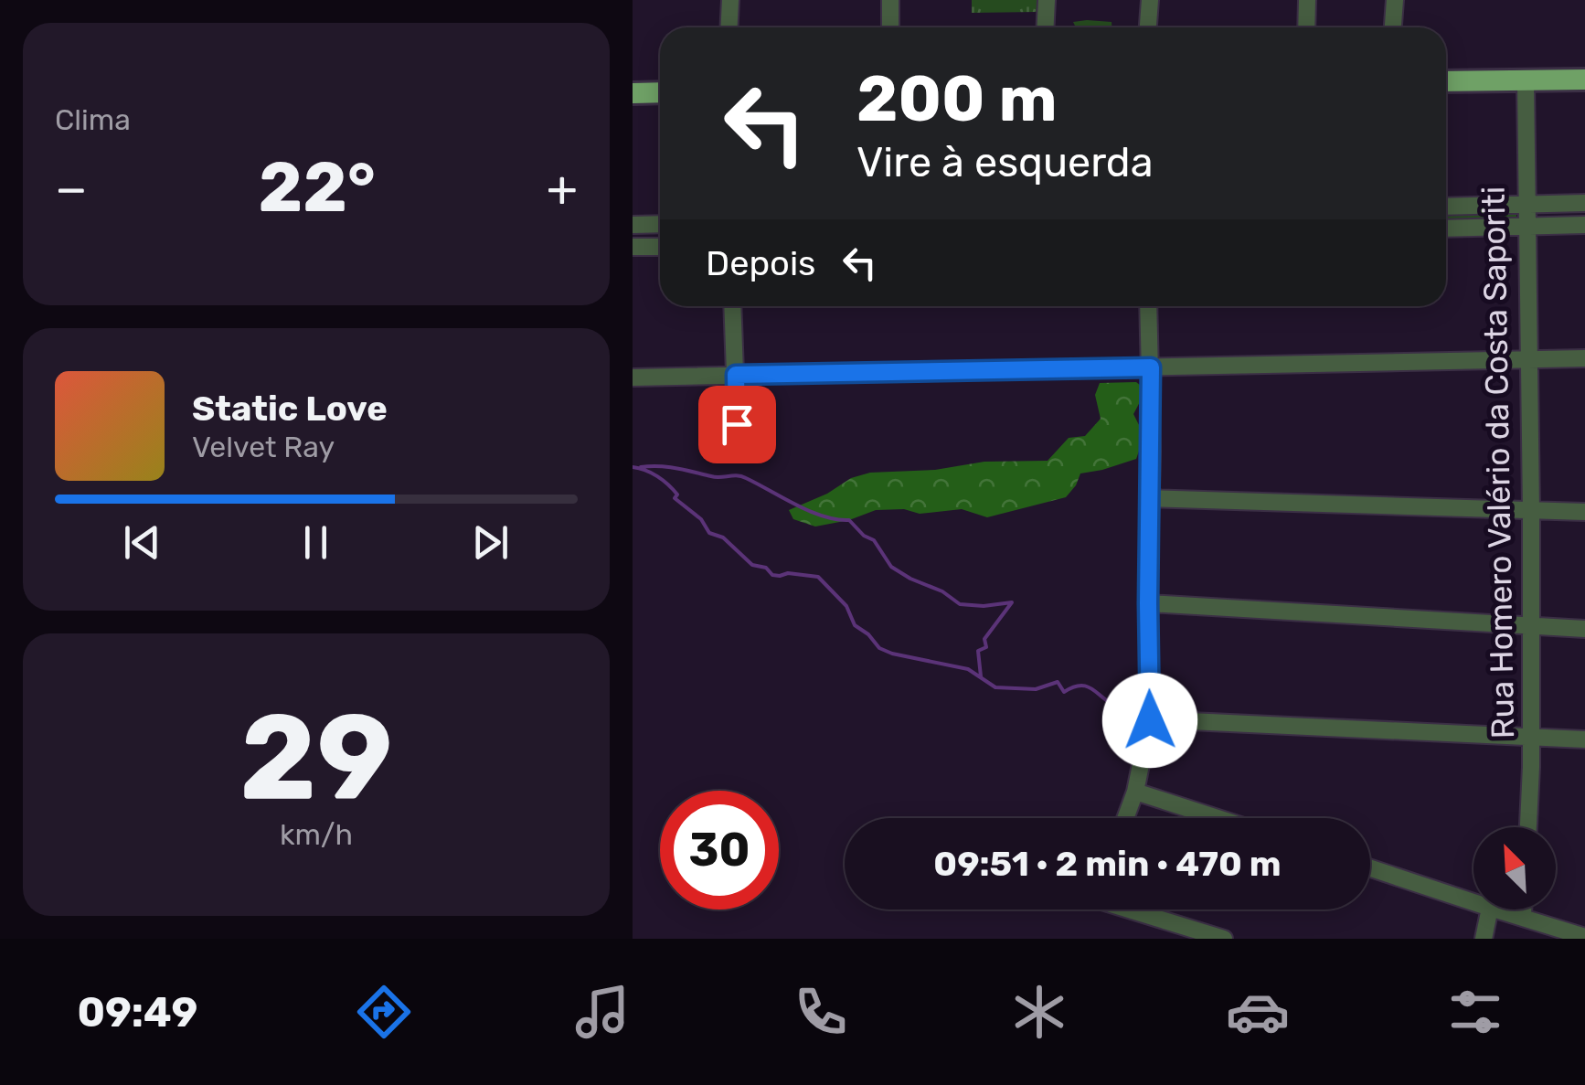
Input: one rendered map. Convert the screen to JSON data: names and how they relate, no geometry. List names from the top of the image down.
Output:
{
  "streets": {
    "street": ["Rua Homero Valério da Costa Saporiti"]
  },
  "north": "top left",
  "page": {
    "tile": [
      "Clima",
      ["29", "km/h"]
    ],
    "turn": ["200 m", "Vire à esquerda"],
    "heat": ["−", "22°", "+"],
    "then": "Depois",
    "song": ["Static Love", "Velvet Ray"],
    "limit": "30",
    "trip": "09:51 · 2 min · 470 m",
    "tabs": "09:49"
  }
}
